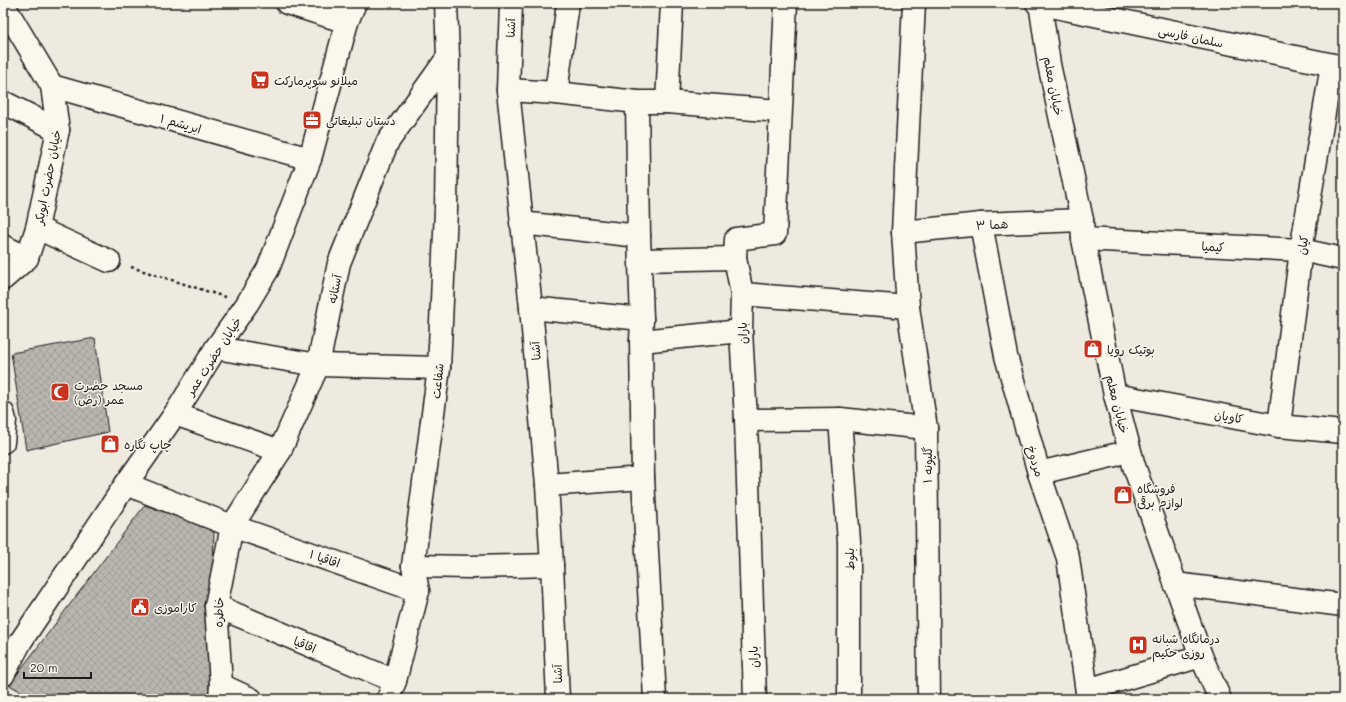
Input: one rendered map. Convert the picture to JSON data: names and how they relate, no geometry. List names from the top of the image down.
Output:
{
  "streets": {
    "street": [
      "آشنا",
      "سلمان فارسی",
      "خیابان معلم",
      "ابریشم ۱",
      "خیابان حضرت ابوبکر",
      "هما ۳",
      "کیان",
      "کیمیا",
      "آستانه",
      "باران",
      "خیابان حضرت عمر",
      "شفاعت",
      "کاویان",
      "مردوخ",
      "گلپونه ۱",
      "اقاقیا ۱",
      "بلوط",
      "خاطره",
      "اقاقیا"
    ]
  },
  "crossings": [
    ["سلمان فارسی", "خیابان معلم"],
    ["سلمان فارسی", "کیان"],
    ["خیابان معلم", "هما ۳"],
    ["خیابان معلم", "کیمیا"],
    ["خیابان معلم", "کاویان"],
    ["ابریشم ۱", "خیابان حضرت ابوبکر"],
    ["ابریشم ۱", "خیابان حضرت عمر"],
    ["هما ۳", "کیمیا"],
    ["هما ۳", "مردوخ"],
    ["هما ۳", "گلپونه ۱"],
    ["کیان", "کیمیا"],
    ["کیان", "کاویان"],
    ["آستانه", "شفاعت"],
    ["آستانه", "اقاقیا ۱"],
    ["آستانه", "خاطره"],
    ["خیابان حضرت عمر", "اقاقیا ۱"],
    ["شفاعت", "اقاقیا ۱"],
    ["شفاعت", "اقاقیا"],
    ["اقاقیا ۱", "خاطره"],
    ["خاطره", "اقاقیا"]
  ],
  "places": {
    "supermarket": ["میلانو سوپرمارکت"],
    "office": ["دستان تبلیغاتی"],
    "shop": ["بوتیک رویا", "چاپ نگاره", "فروشگاه لوازم برقی"],
    "mosque": ["مسجد حضرت عمر (رض)"],
    "public building": ["کاراموزی"],
    "hospital": ["درمانگاه شبانه روزی حکیم"]
  },
  "scale_bar": "20 m"
}
